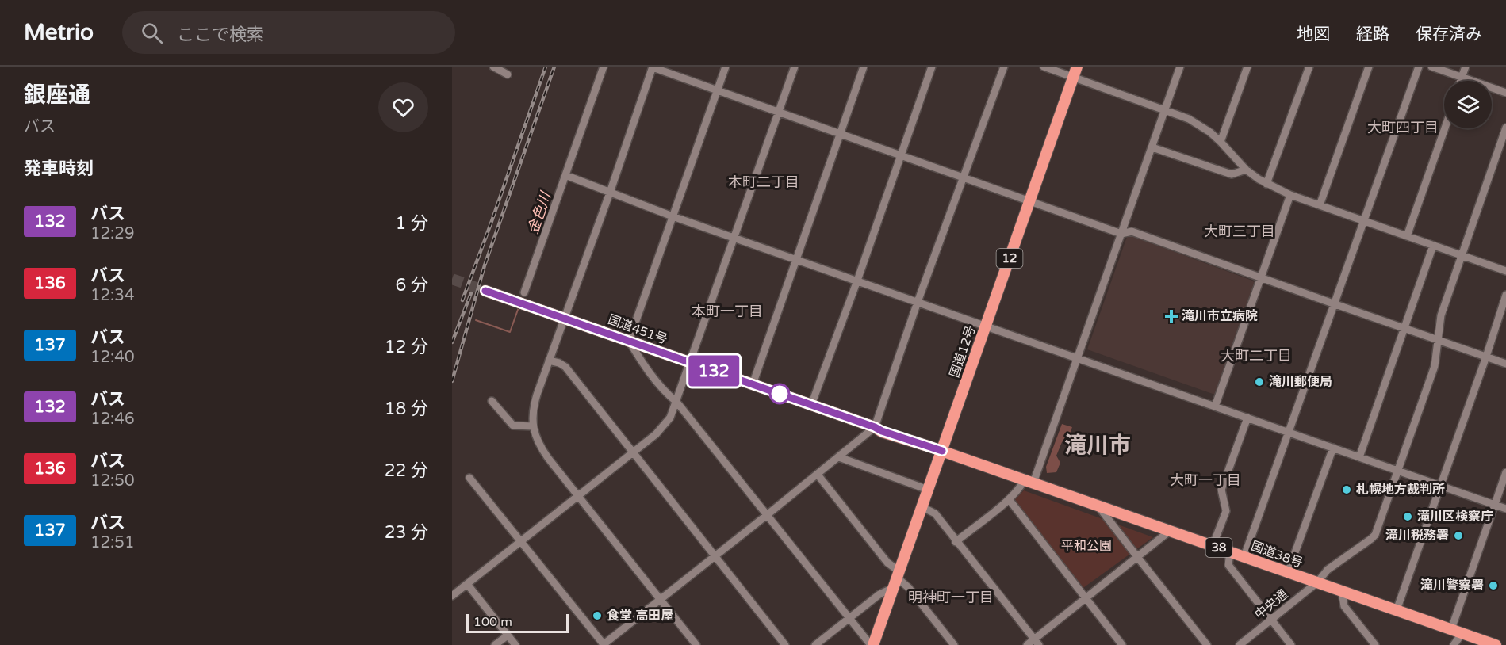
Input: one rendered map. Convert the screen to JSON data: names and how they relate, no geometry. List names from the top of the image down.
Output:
{
  "streets": {
    "highway": [
      "12",
      "国道451号",
      "国道12号",
      "38",
      "国道38号"
    ],
    "street": ["中央通"]
  },
  "crossings": [
    ["国道451号", "国道12号"],
    ["国道451号", "国道38号"],
    ["国道12号", "国道38号"],
    ["国道38号", "中央通"]
  ],
  "districts": [
    "大町四丁目",
    "本町二丁目",
    "大町三丁目",
    "本町一丁目",
    "大町二丁目",
    "滝川市",
    "大町一丁目",
    "明神町一丁目"
  ],
  "water": ["金色川"],
  "parks": ["平和公園"],
  "places": {
    "health": ["滝川市立病院"],
    "other": [
      "滝川郵便局",
      "札幌地方裁判所",
      "滝川区検察庁",
      "滝川税務署",
      "滝川警察署",
      "食堂 高田屋"
    ]
  },
  "lines": ["bus line 132"],
  "scale_bar": "100 m",
  "page": {
    "header": "Metrio",
    "search": "ここで検索",
    "nav": ["地図", "経路", "保存済み"],
    "heading": [
      ["銀座通", "バス"],
      "発車時刻"
    ],
    "on_map": "132",
    "list": [
      {
        "mark": "132",
        "name": "バス",
        "note": "12:29",
        "value": "1 分"
      },
      {
        "mark": "136",
        "name": "バス",
        "note": "12:34",
        "value": "6 分"
      },
      {
        "mark": "137",
        "name": "バス",
        "note": "12:40",
        "value": "12 分"
      },
      {
        "mark": "132",
        "name": "バス",
        "note": "12:46",
        "value": "18 分"
      },
      {
        "mark": "136",
        "name": "バス",
        "note": "12:50",
        "value": "22 分"
      },
      {
        "mark": "137",
        "name": "バス",
        "note": "12:51",
        "value": "23 分"
      }
    ],
    "scale": "100 m"
  }
}
